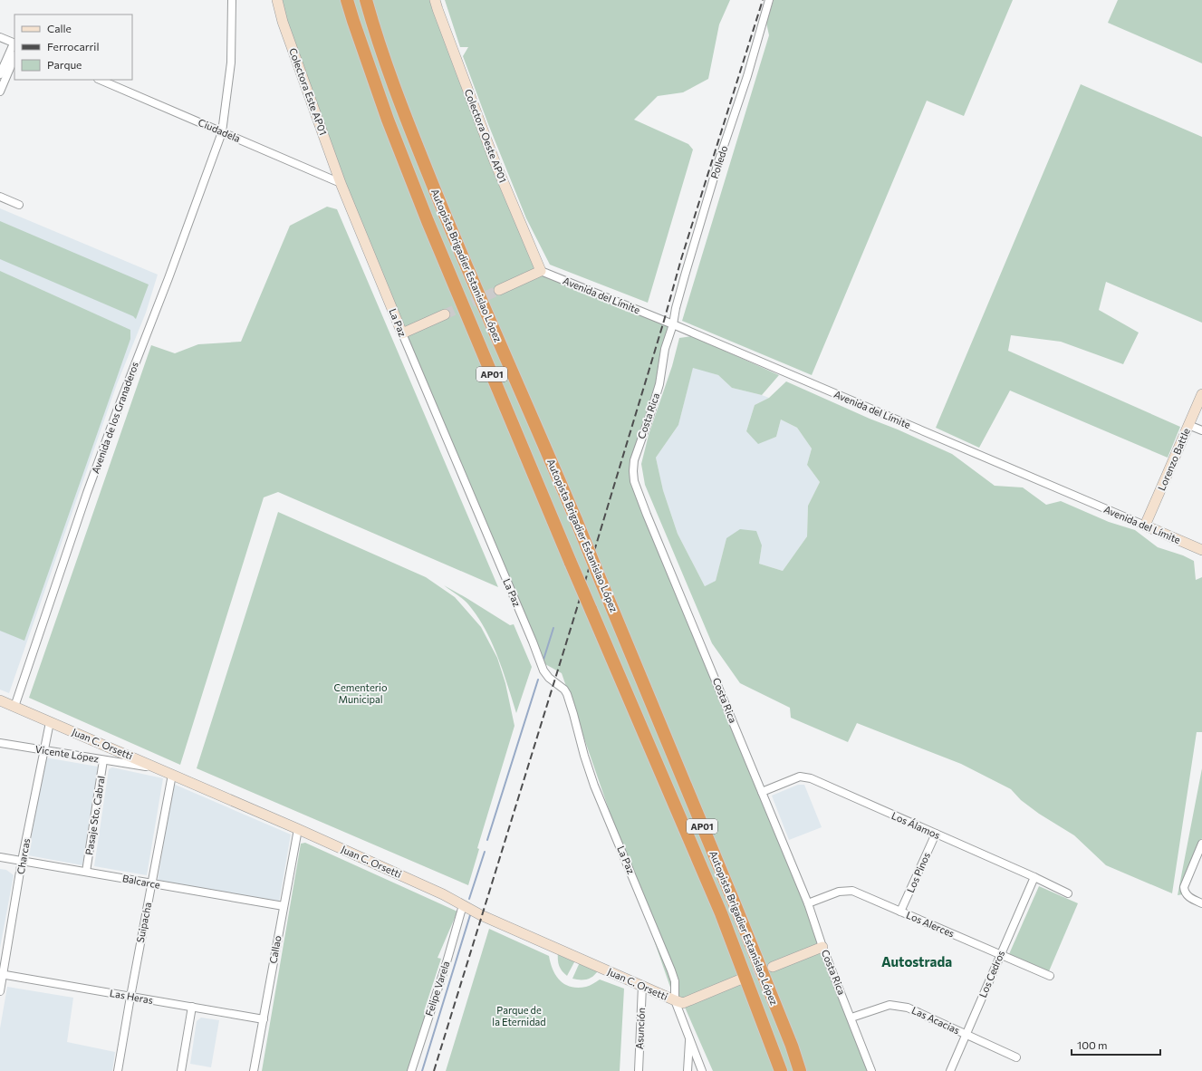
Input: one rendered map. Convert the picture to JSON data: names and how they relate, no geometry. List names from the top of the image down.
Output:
{
  "streets": {
    "highway": ["Autopista Brigadier Estanislao López", "AP01"],
    "street": [
      "Colectora Este AP01",
      "Ciudadela",
      "Colectora Oeste AP01",
      "Polledo",
      "Avenida del Límite",
      "La Paz",
      "Costa Rica",
      "Avenida de los Granaderos",
      "Lorenzo Battle",
      "Juan C. Orsetti",
      "Vicente López",
      "Pasaje Sto. Cabral",
      "Los Álamos",
      "Charcas",
      "Los Pinos",
      "Balcarce",
      "Suipacha",
      "Los Alerces",
      "Callao",
      "Los Cedros",
      "Felipe Varela",
      "Las Heras",
      "Las Acacias",
      "Asunción"
    ]
  },
  "crossings": [
    ["Colectora Este AP01", "Ciudadela"],
    ["Colectora Este AP01", "La Paz"],
    ["Ciudadela", "La Paz"],
    ["Ciudadela", "Avenida de los Granaderos"],
    ["Colectora Oeste AP01", "Avenida del Límite"],
    ["Polledo", "Avenida del Límite"],
    ["Polledo", "Costa Rica"],
    ["Avenida del Límite", "Costa Rica"],
    ["Avenida del Límite", "Lorenzo Battle"],
    ["La Paz", "Juan C. Orsetti"],
    ["Costa Rica", "Los Álamos"],
    ["Costa Rica", "Los Alerces"],
    ["Costa Rica", "Las Acacias"],
    ["Avenida de los Granaderos", "Juan C. Orsetti"],
    ["Juan C. Orsetti", "Vicente López"],
    ["Juan C. Orsetti", "Charcas"],
    ["Juan C. Orsetti", "Suipacha"],
    ["Juan C. Orsetti", "Callao"],
    ["Juan C. Orsetti", "Felipe Varela"],
    ["Juan C. Orsetti", "Asunción"],
    ["Vicente López", "Pasaje Sto. Cabral"],
    ["Vicente López", "Charcas"],
    ["Pasaje Sto. Cabral", "Balcarce"],
    ["Los Álamos", "Los Pinos"],
    ["Los Álamos", "Los Cedros"],
    ["Charcas", "Balcarce"],
    ["Charcas", "Las Heras"],
    ["Los Pinos", "Los Alerces"],
    ["Balcarce", "Suipacha"],
    ["Balcarce", "Callao"],
    ["Suipacha", "Las Heras"],
    ["Los Alerces", "Los Cedros"],
    ["Callao", "Las Heras"],
    ["Los Cedros", "Las Acacias"]
  ],
  "districts": ["Autostrada"],
  "parks": ["Cementerio Municipal", "Parque de la Eternidad"],
  "legend": ["Calle", "Ferrocarril", "Parque"],
  "scale_bar": "100 m"
}
